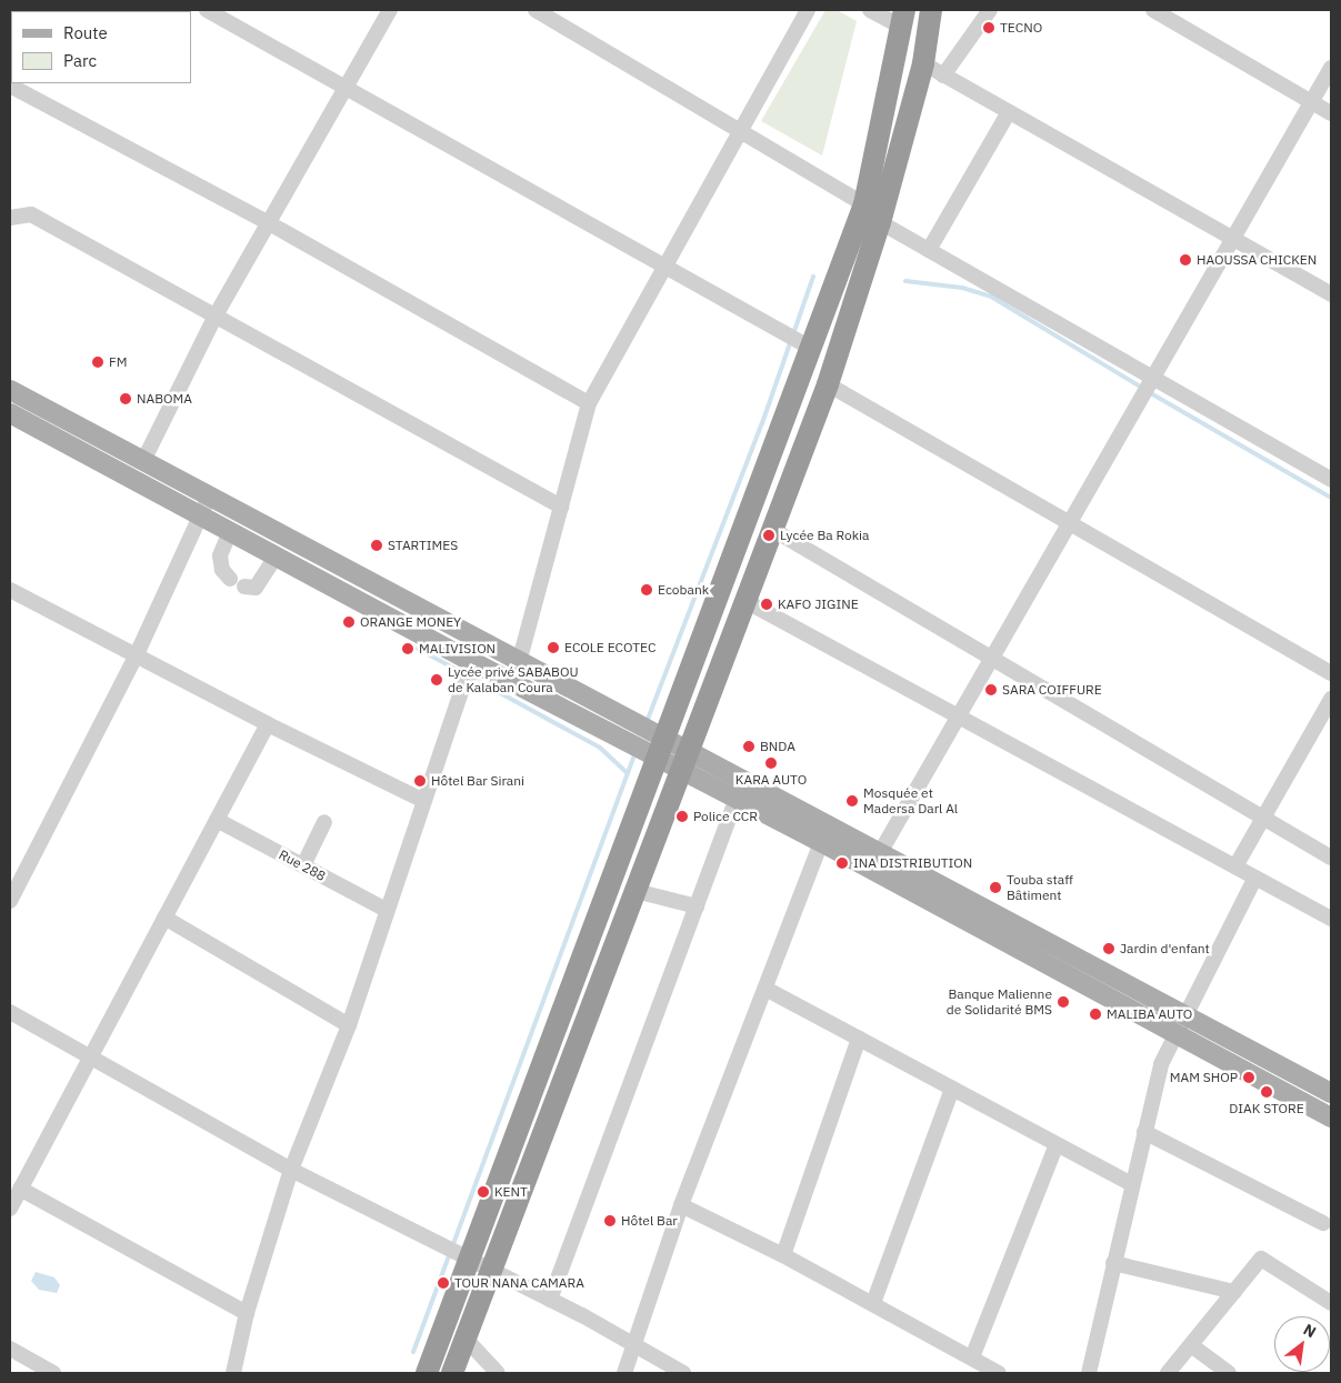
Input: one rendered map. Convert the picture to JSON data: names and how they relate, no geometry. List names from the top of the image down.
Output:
{
  "streets": {
    "street": ["Rue 288"]
  },
  "places": [
    "TECNO",
    "HAOUSSA CHICKEN",
    "FM",
    "NABOMA",
    "Lycée Ba Rokia",
    "STARTIMES",
    "Ecobank",
    "KAFO JIGINE",
    "ORANGE MONEY",
    "ECOLE ECOTEC",
    "MALIVISION",
    "Lycée privé SABABOU de Kalaban Coura",
    "SARA COIFFURE",
    "BNDA",
    "KARA AUTO",
    "Hôtel Bar Sirani",
    "Mosquée et Madersa Darl Al",
    "Police CCR",
    "INA DISTRIBUTION",
    "Touba staff Bâtiment",
    "Jardin d'enfant",
    "Banque Malienne de Solidarité BMS",
    "MALIBA AUTO",
    "MAM SHOP",
    "DIAK STORE",
    "KENT",
    "Hôtel Bar",
    "TOUR NANA CAMARA"
  ],
  "legend": ["Route", "Parc"],
  "north": "top right"
}
